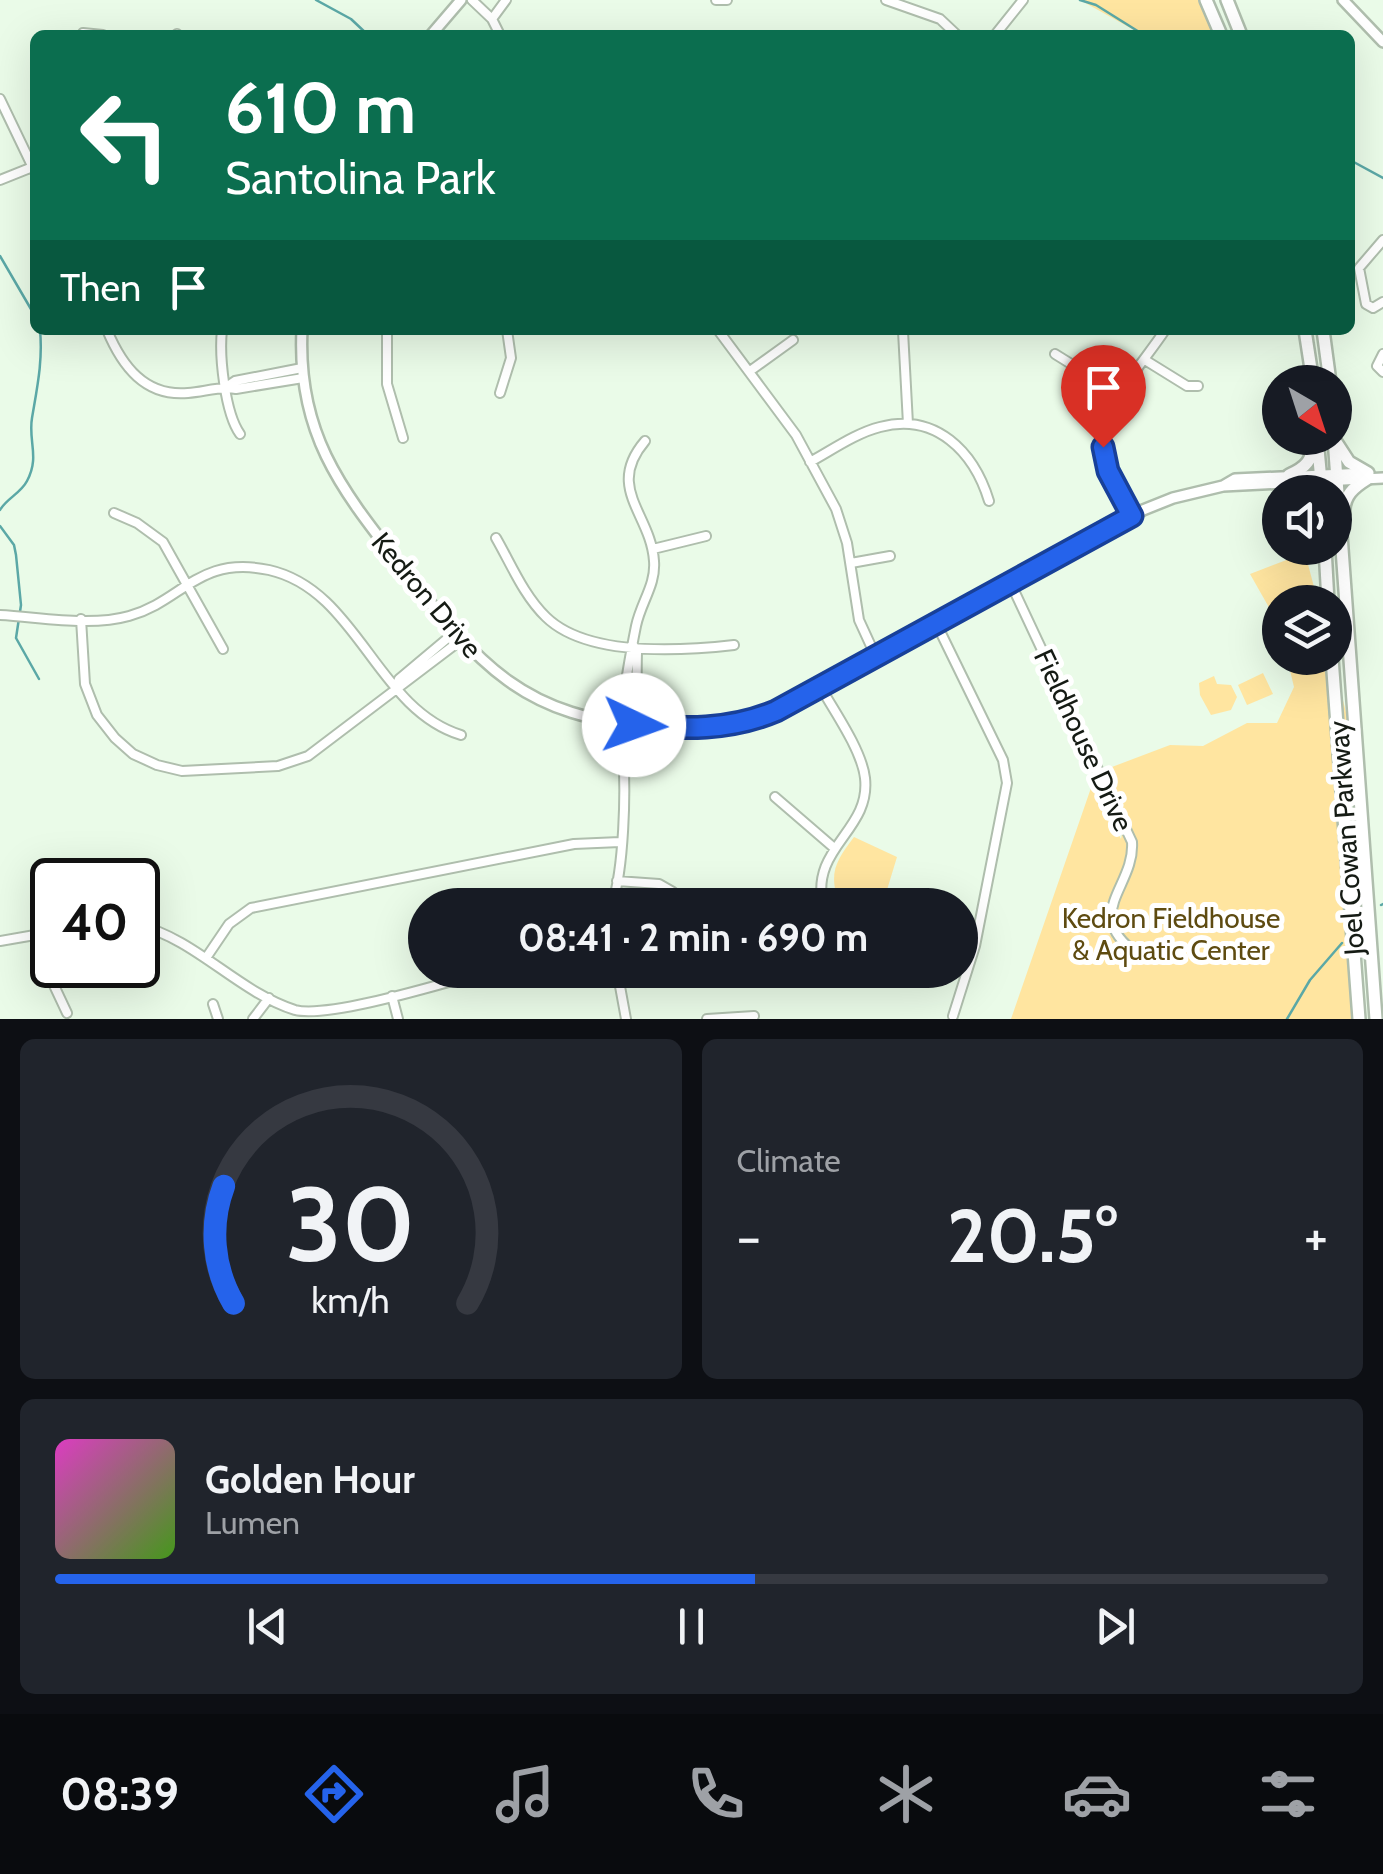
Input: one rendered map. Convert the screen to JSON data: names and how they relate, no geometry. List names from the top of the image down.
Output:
{
  "streets": {
    "main road": ["Joel Cowan Parkway"],
    "street": ["Kedron Drive", "Fieldhouse Drive"]
  },
  "crossings": [
    ["Kedron Drive", "Fieldhouse Drive"]
  ],
  "parks": ["Kedron Fieldhouse & Aquatic Center"],
  "north": "bottom right",
  "page": {
    "turn": ["610 m", "Santolina Park"],
    "then": "Then",
    "limit": "40",
    "trip": "08:41 · 2 min · 690 m",
    "tile": "Climate",
    "heat": ["−", "20.5°", "+"],
    "song": ["Golden Hour", "Lumen"],
    "tabs": "08:39",
    "gauge": ["30", "km/h"]
  }
}
